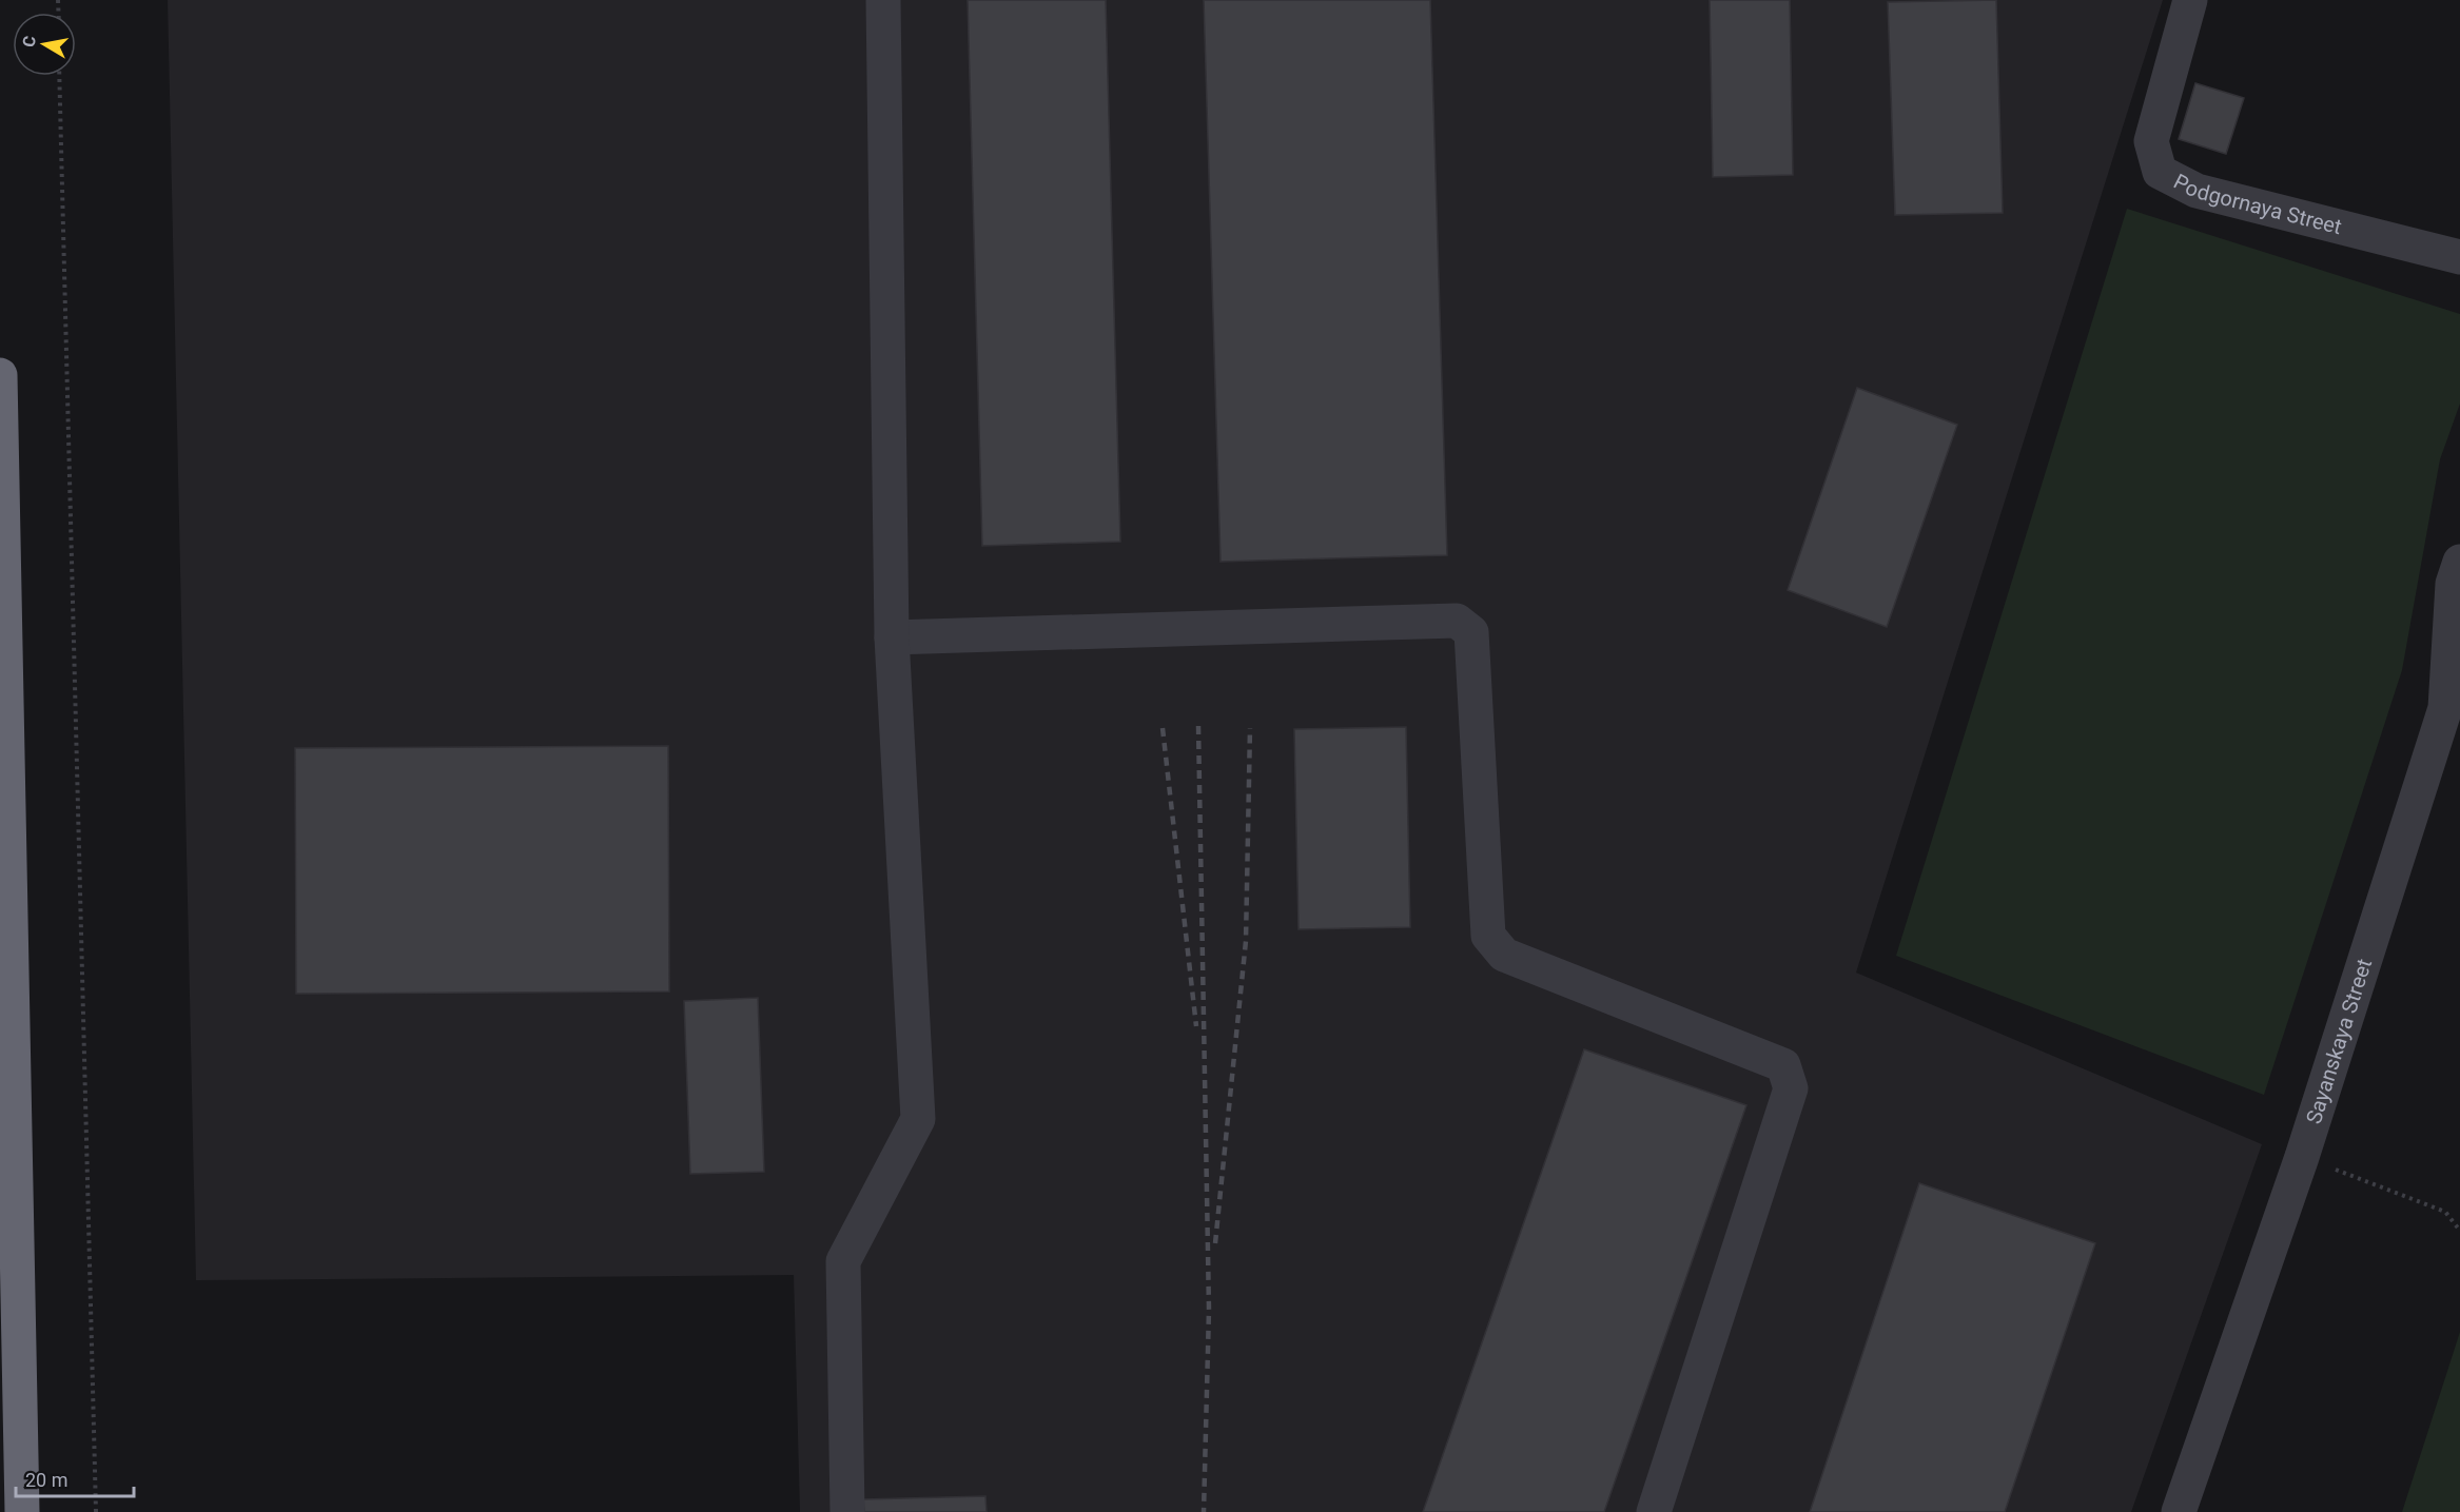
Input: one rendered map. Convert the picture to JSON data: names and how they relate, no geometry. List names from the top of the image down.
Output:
{
  "streets": {
    "street": ["Podgornaya Street", "Sayanskaya Street"]
  },
  "scale_bar": "20 m",
  "north": "left"
}
